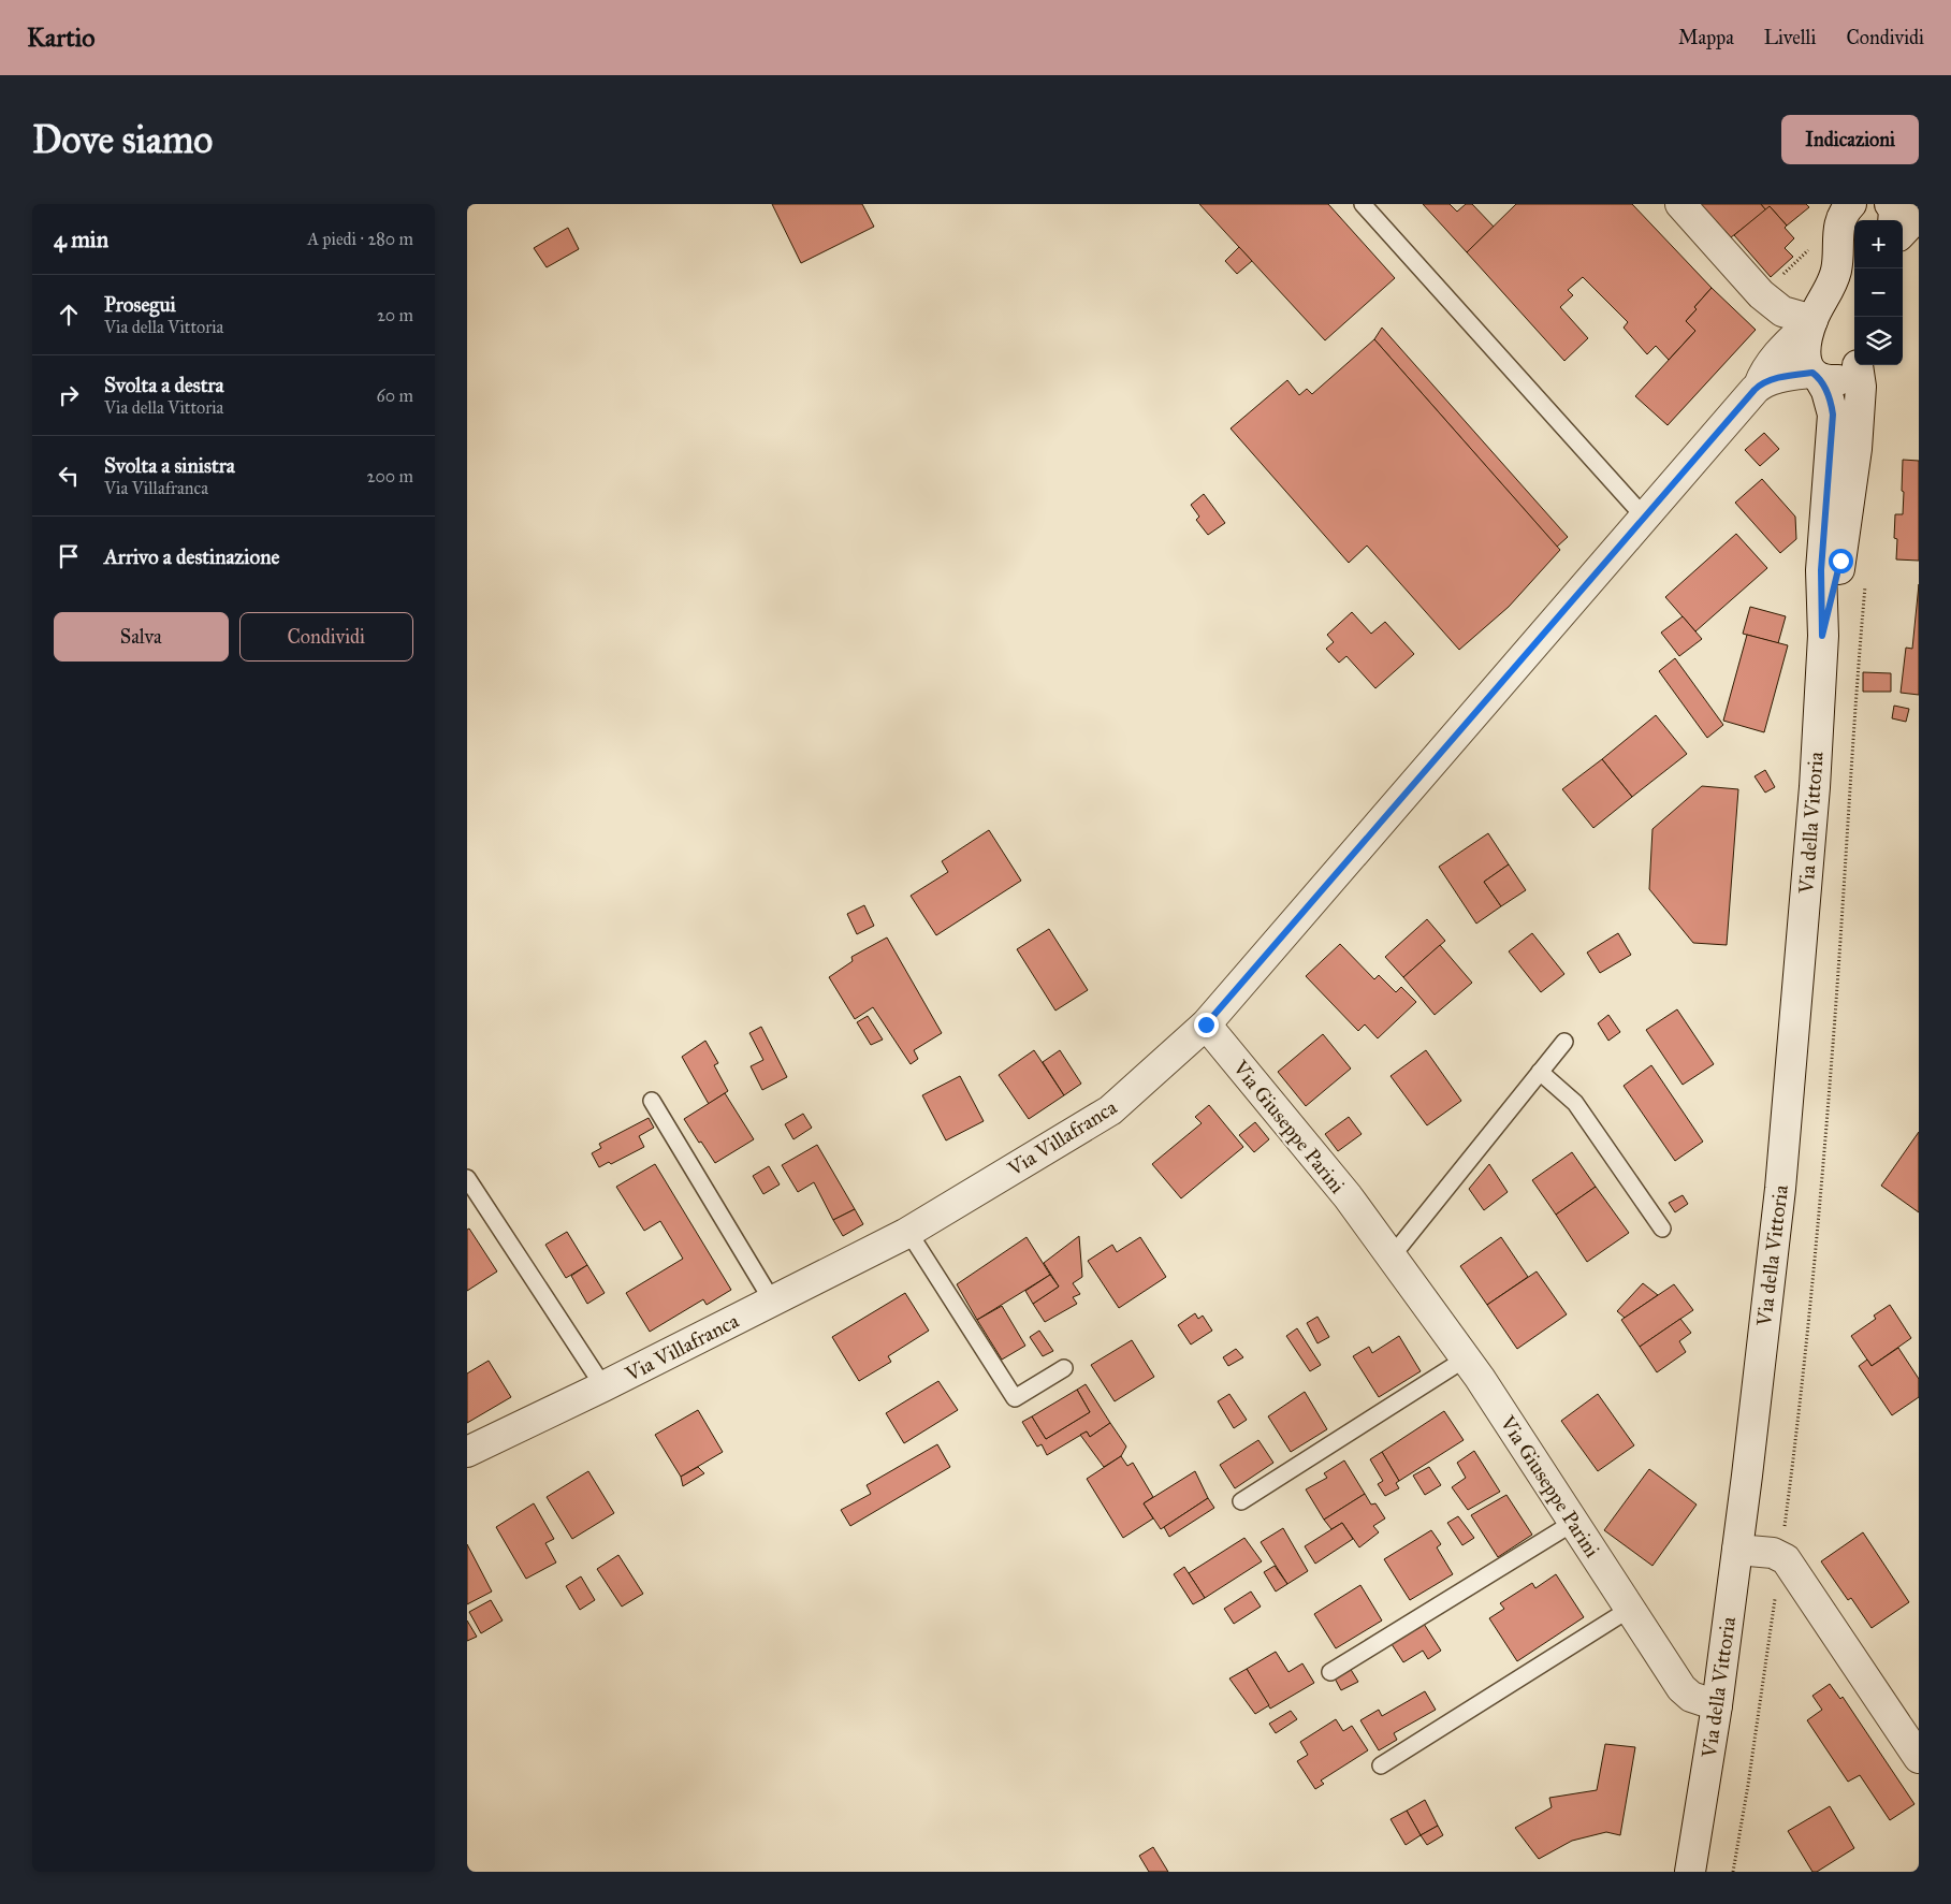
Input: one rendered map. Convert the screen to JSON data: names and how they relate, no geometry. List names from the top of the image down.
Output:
{
  "streets": {
    "street": ["Via della Vittoria", "Via Giuseppe Parini", "Via Villafranca"]
  },
  "crossings": [
    ["Via della Vittoria", "Via Giuseppe Parini"],
    ["Via della Vittoria", "Via Villafranca"],
    ["Via Giuseppe Parini", "Via Villafranca"]
  ],
  "page": {
    "header": "Kartio",
    "nav": ["Mappa", "Livelli", "Condividi"],
    "buttons": [
      "Indicazioni",
      ["Salva", "Condividi"]
    ],
    "title": "Dove siamo",
    "heading": ["4 min", "A piedi · 280 m"],
    "map_buttons": ["+", "−"],
    "list": [
      ["Prosegui", "Via della Vittoria", "20 m"],
      ["Svolta a destra", "Via della Vittoria", "60 m"],
      ["Svolta a sinistra", "Via Villafranca", "200 m"],
      "Arrivo a destinazione"
    ]
  }
}
